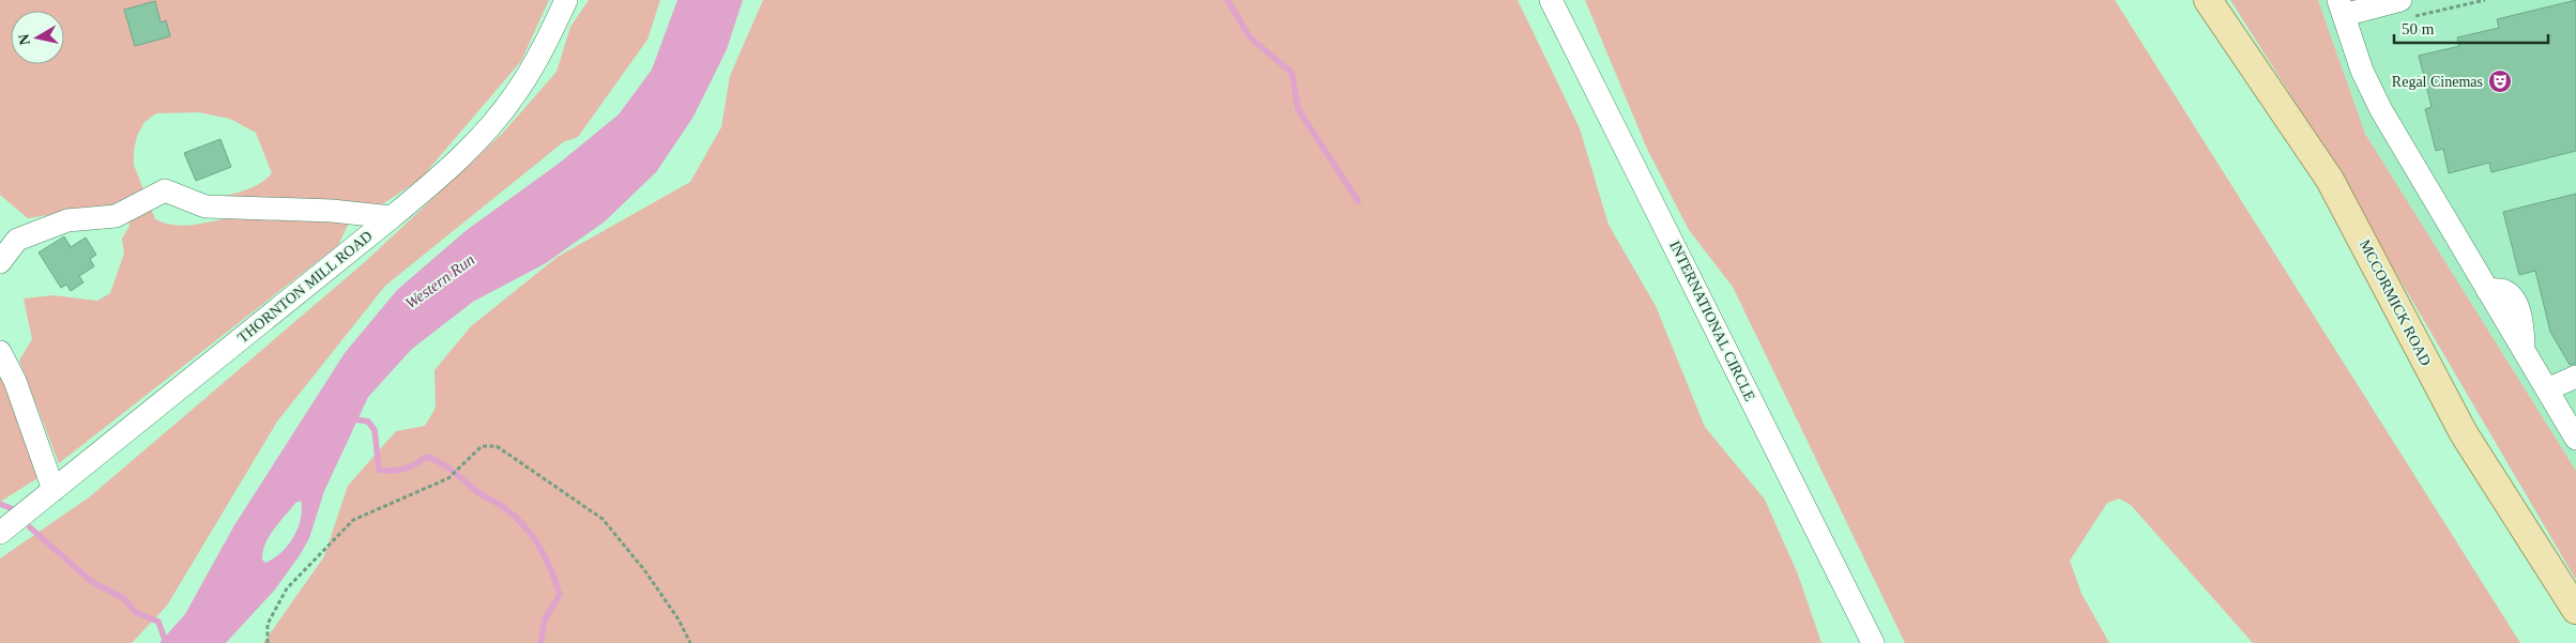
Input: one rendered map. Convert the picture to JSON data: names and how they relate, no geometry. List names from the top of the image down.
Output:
{
  "streets": {
    "main road": ["MCCORMICK ROAD"],
    "street": ["THORNTON MILL ROAD", "INTERNATIONAL CIRCLE"]
  },
  "water": ["Western Run"],
  "places": {
    "theatre": ["Regal Cinemas"]
  },
  "scale_bar": "50 m",
  "north": "left"
}
